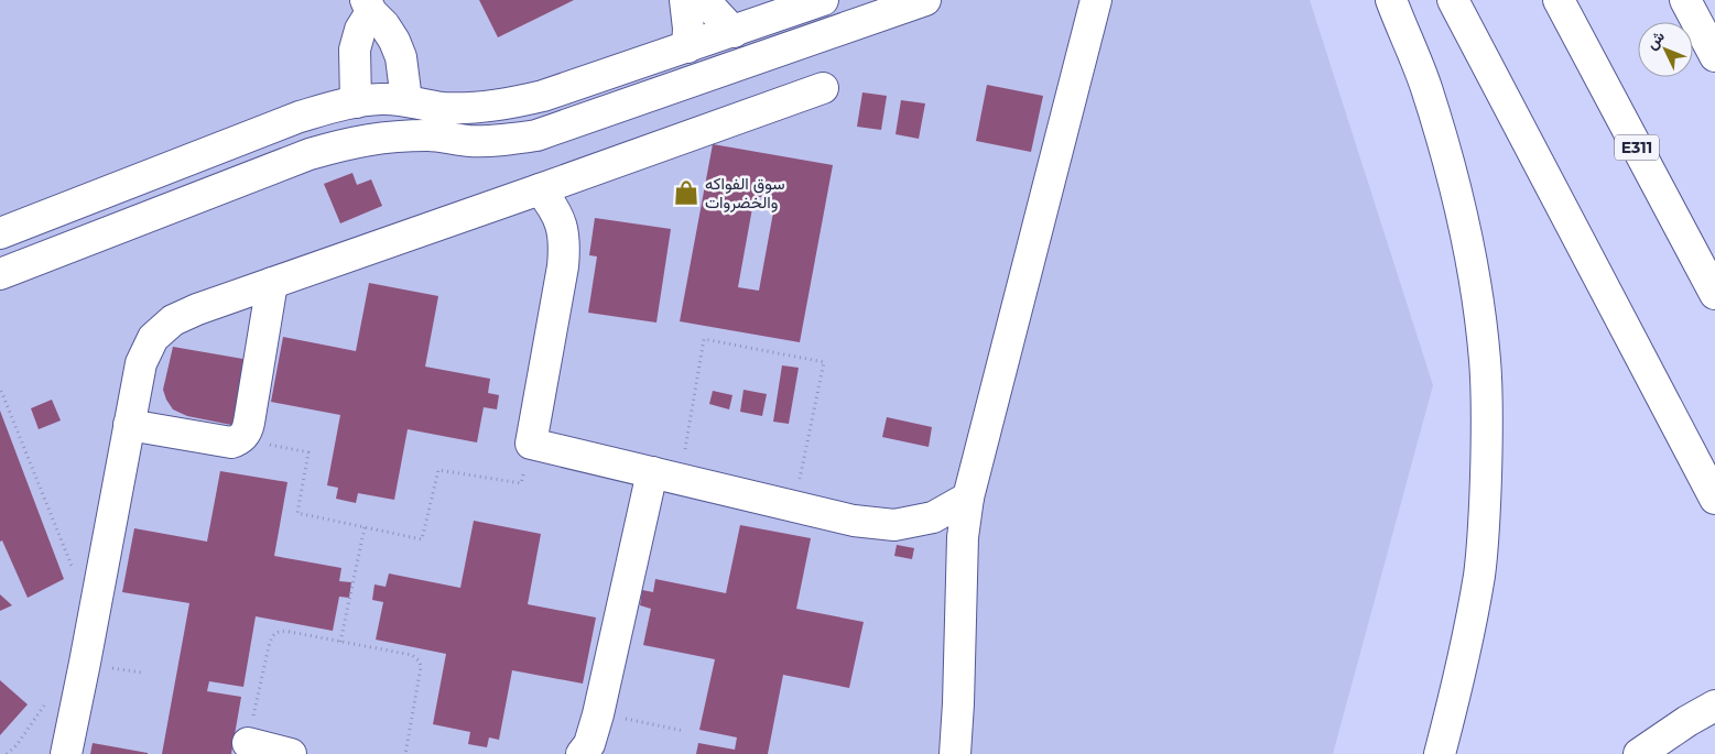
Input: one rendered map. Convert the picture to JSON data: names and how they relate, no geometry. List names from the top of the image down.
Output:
{
  "streets": {
    "main road": ["E311"]
  },
  "places": {
    "shop": ["سوق الفواكه والخضروات"]
  },
  "north": "top left"
}
